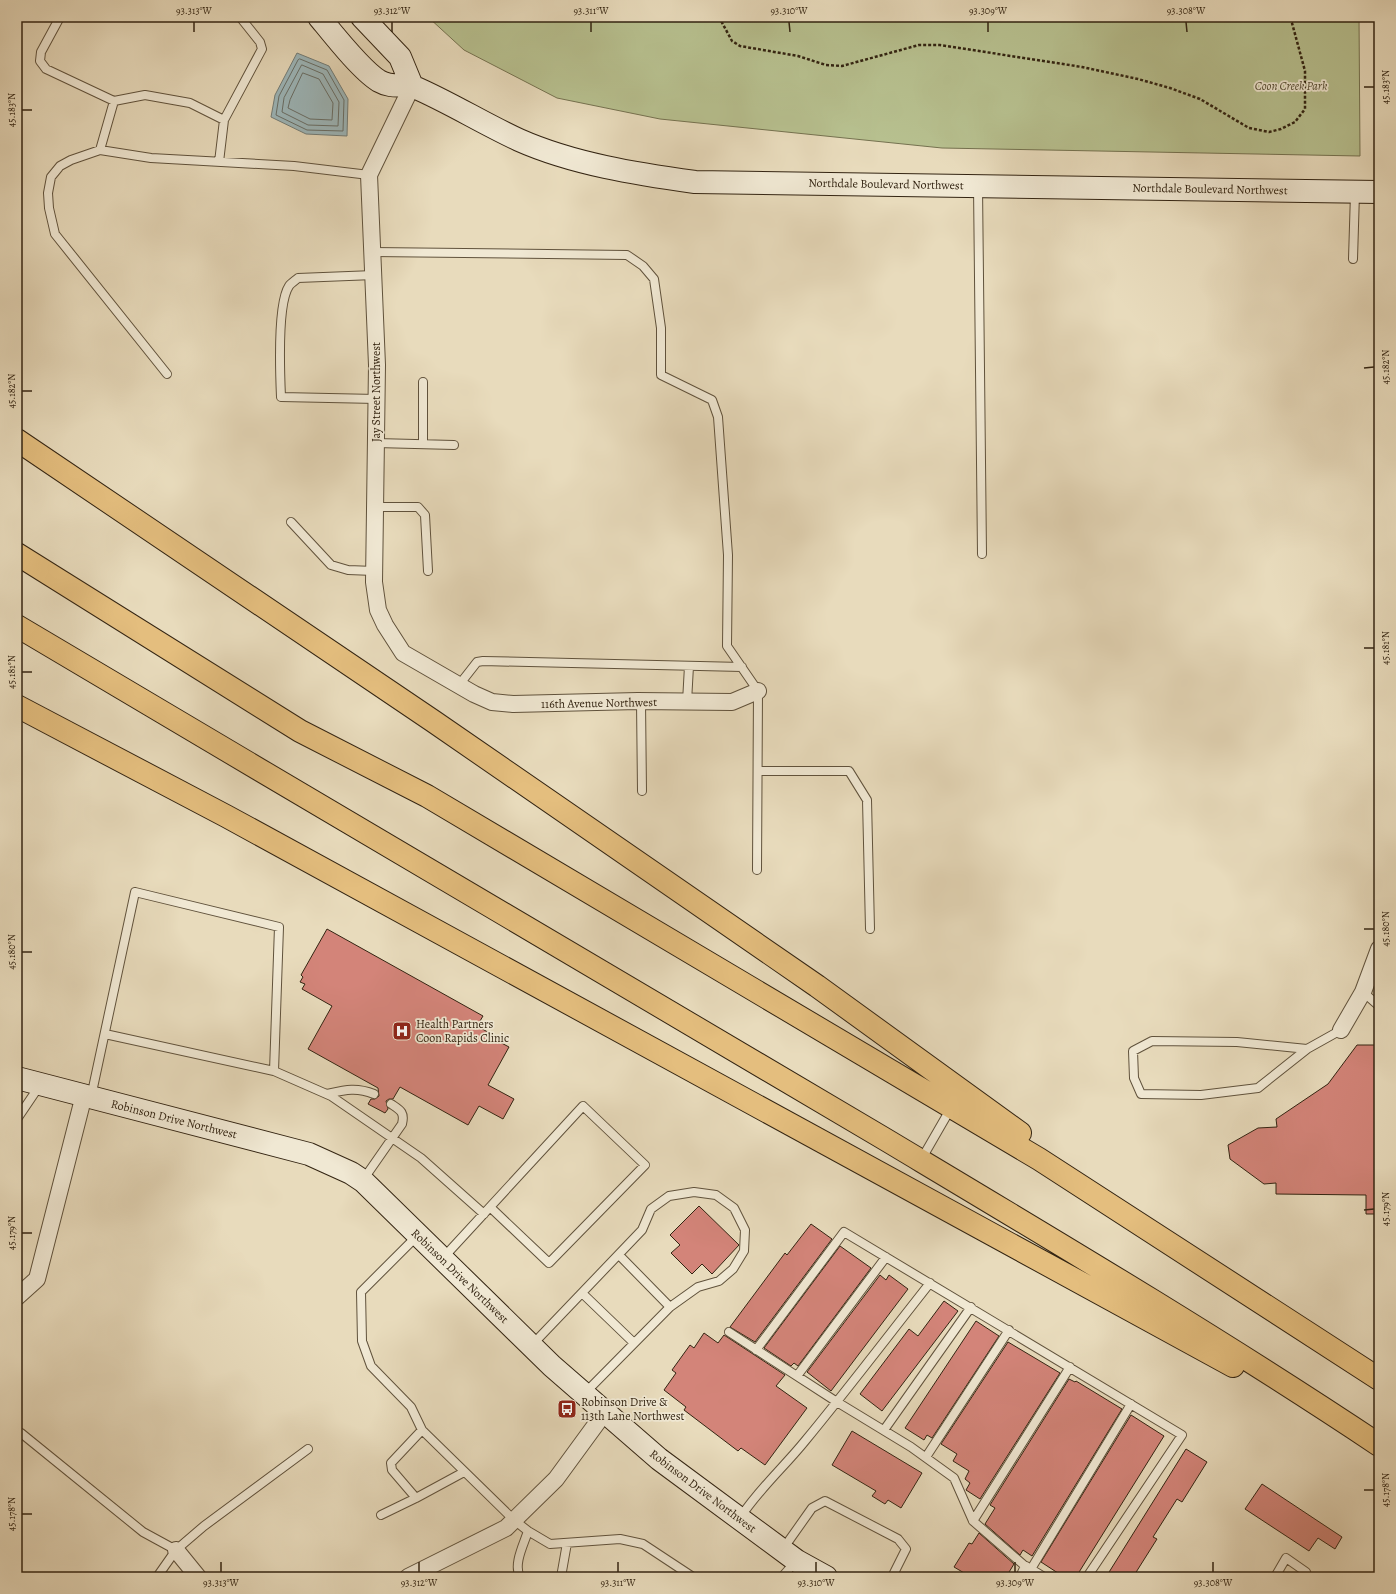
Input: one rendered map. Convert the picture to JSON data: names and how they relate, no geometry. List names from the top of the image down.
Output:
{
  "streets": {
    "main road": ["Northdale Boulevard Northwest", "Robinson Drive Northwest"],
    "street": ["Jay Street Northwest", "116th Avenue Northwest"]
  },
  "crossings": [
    ["Northdale Boulevard Northwest", "Jay Street Northwest"],
    ["Jay Street Northwest", "116th Avenue Northwest"]
  ],
  "parks": ["Coon Creek Park"],
  "places": {
    "hospital": ["Health Partners Coon Rapids Clinic"],
    "bus stop": ["Robinson Drive & 113th Lane Northwest"]
  },
  "coordinates": [
    "93.313°W",
    "93.312°W",
    "93.311°W",
    "93.310°W",
    "93.309°W",
    "93.308°W",
    "45.183°N",
    "45.182°N",
    "45.181°N",
    "45.180°N",
    "45.179°N",
    "45.178°N"
  ]
}
